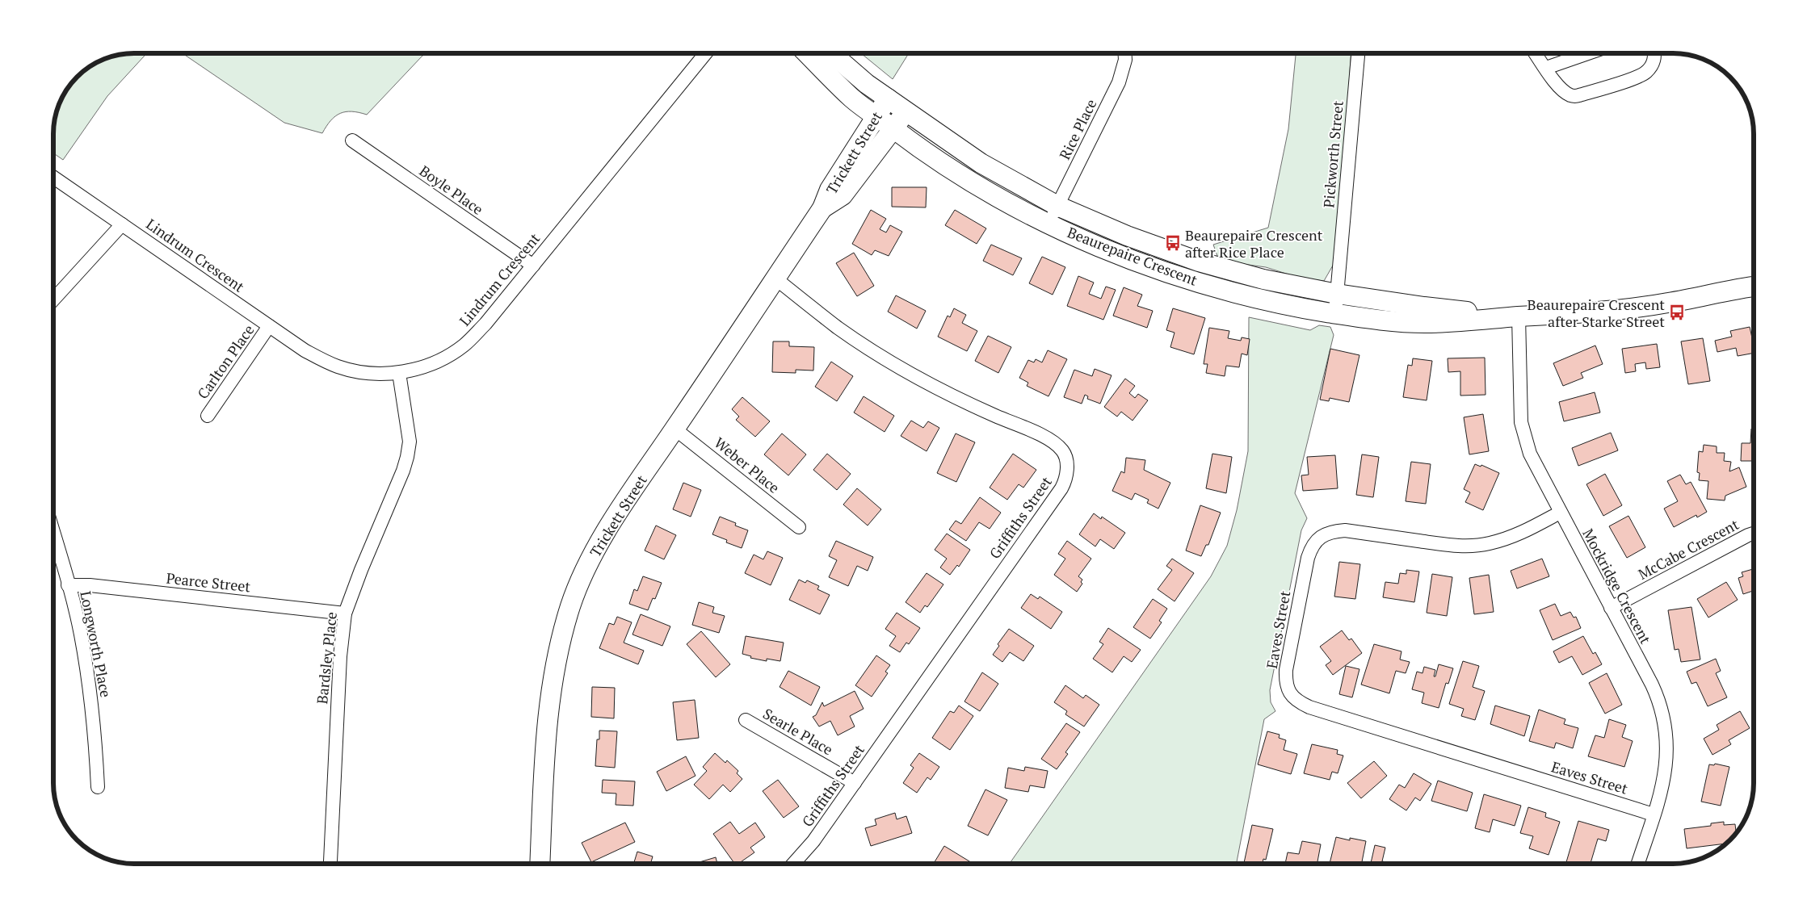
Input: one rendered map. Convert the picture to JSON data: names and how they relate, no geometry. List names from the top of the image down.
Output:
{
  "streets": {
    "street": [
      "Rice Place",
      "Trickett Street",
      "Pickworth Street",
      "Boyle Place",
      "Lindrum Crescent",
      "Beaurepaire Crescent",
      "Carlton Place",
      "Weber Place",
      "Griffiths Street",
      "McCabe Crescent",
      "Pearce Street",
      "Mockridge Crescent",
      "Eaves Street",
      "Longworth Place",
      "Bardsley Place",
      "Searle Place"
    ]
  },
  "crossings": [
    ["Rice Place", "Beaurepaire Crescent"],
    ["Trickett Street", "Beaurepaire Crescent"],
    ["Trickett Street", "Weber Place"],
    ["Trickett Street", "Griffiths Street"],
    ["Pickworth Street", "Beaurepaire Crescent"],
    ["Boyle Place", "Lindrum Crescent"],
    ["Lindrum Crescent", "Carlton Place"],
    ["Lindrum Crescent", "Bardsley Place"],
    ["Beaurepaire Crescent", "Mockridge Crescent"],
    ["Griffiths Street", "Searle Place"],
    ["McCabe Crescent", "Mockridge Crescent"],
    ["Pearce Street", "Longworth Place"],
    ["Pearce Street", "Bardsley Place"],
    ["Mockridge Crescent", "Eaves Street"]
  ],
  "places": {
    "bus stop": ["Beaurepaire Crescent after Rice Place", "Beaurepaire Crescent after Starke Street"]
  }
}
